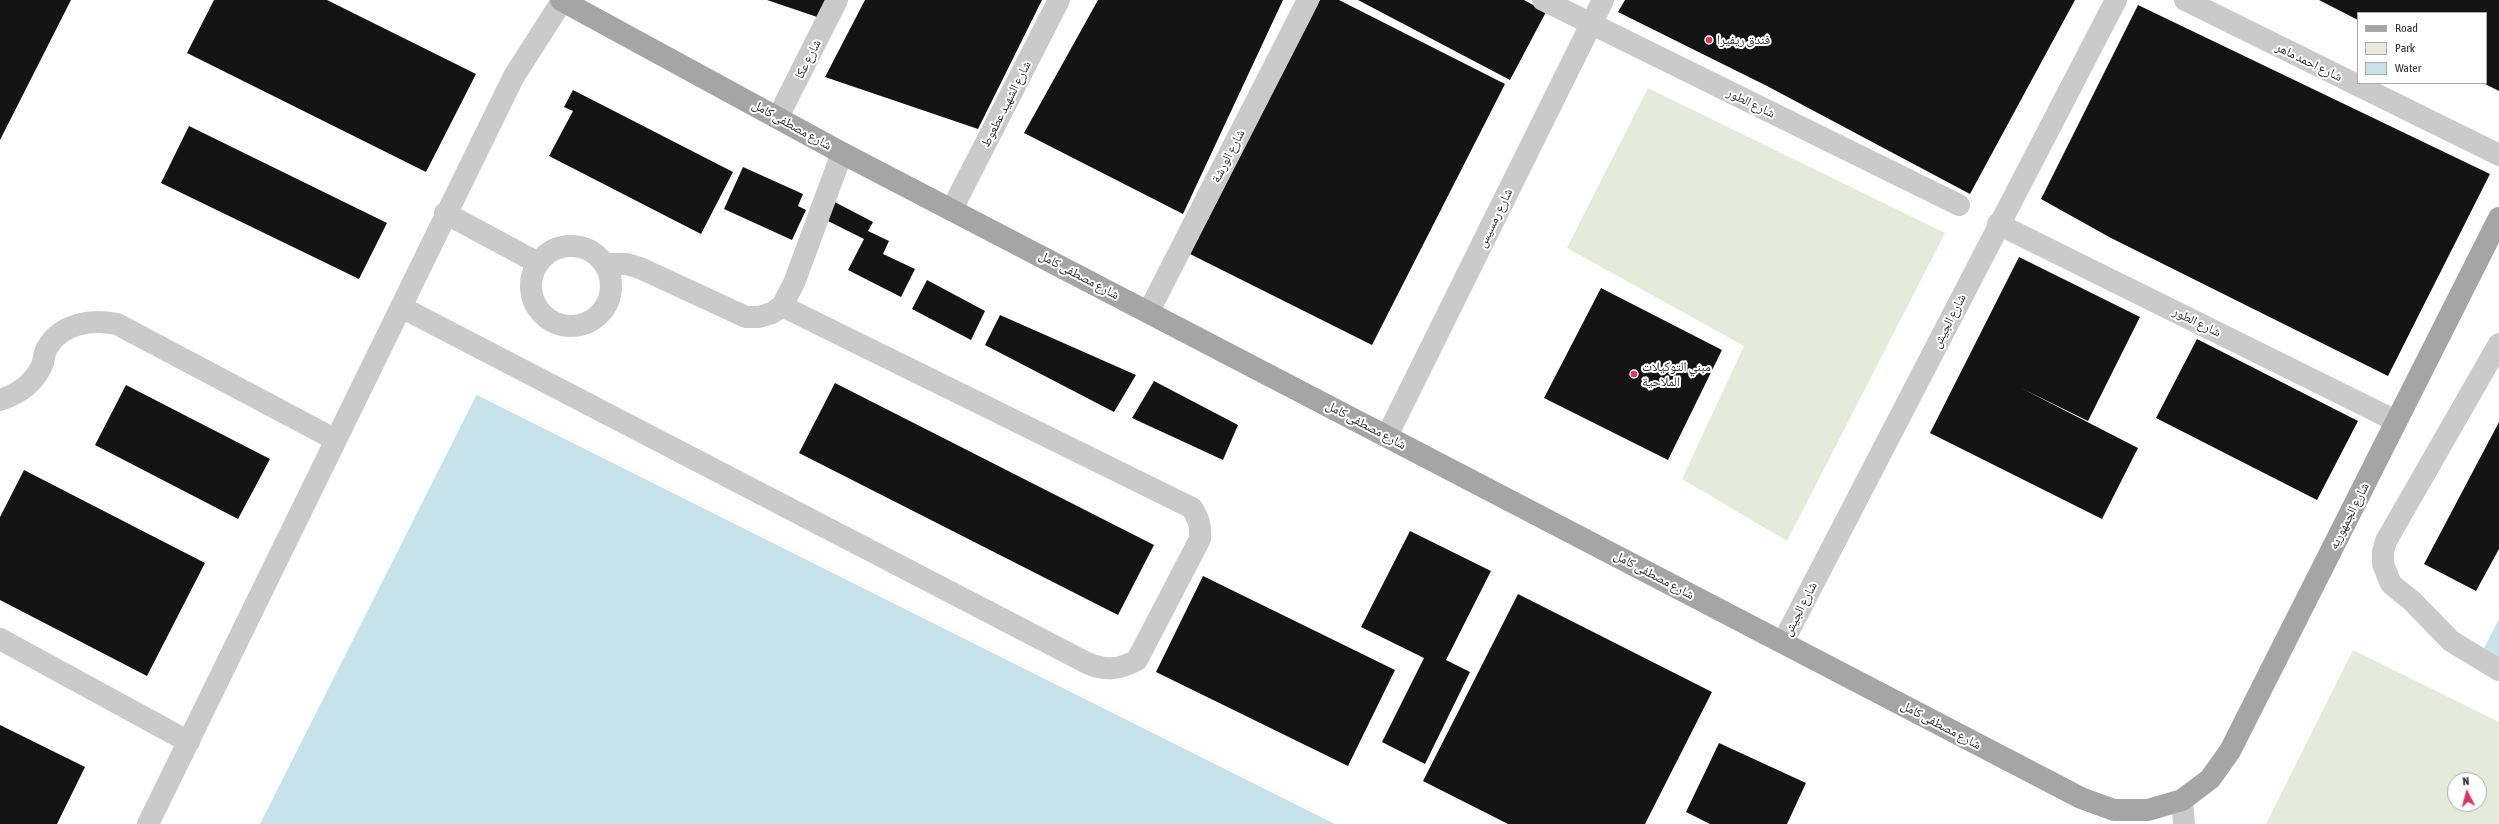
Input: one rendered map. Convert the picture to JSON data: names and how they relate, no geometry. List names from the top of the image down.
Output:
{
  "streets": {
    "main road": ["شارع مصطفى كامل", "شارع الجمهوريه"],
    "street": [
      "شارع عكا",
      "شارع احمد ماهر",
      "شارع الطور",
      "شارع الشهيد عطعوط",
      "شارع الورشة",
      "شارع رمسيس",
      "شارع الجيش"
    ]
  },
  "crossings": [
    ["شارع عكا", "شارع مصطفى كامل"],
    ["شارع الطور", "شارع رمسيس"],
    ["شارع الطور", "شارع الجيش"],
    ["شارع الطور", "شارع الجمهوريه"],
    ["شارع الشهيد عطعوط", "شارع مصطفى كامل"],
    ["شارع مصطفى كامل", "شارع الورشة"],
    ["شارع مصطفى كامل", "شارع رمسيس"],
    ["شارع مصطفى كامل", "شارع الجيش"],
    ["شارع مصطفى كامل", "شارع الجمهوريه"]
  ],
  "places": ["فندق ريفيرا", "مبني التوكيلات الملاحية"],
  "legend": ["Road", "Park", "Water"],
  "north": "top"
}
